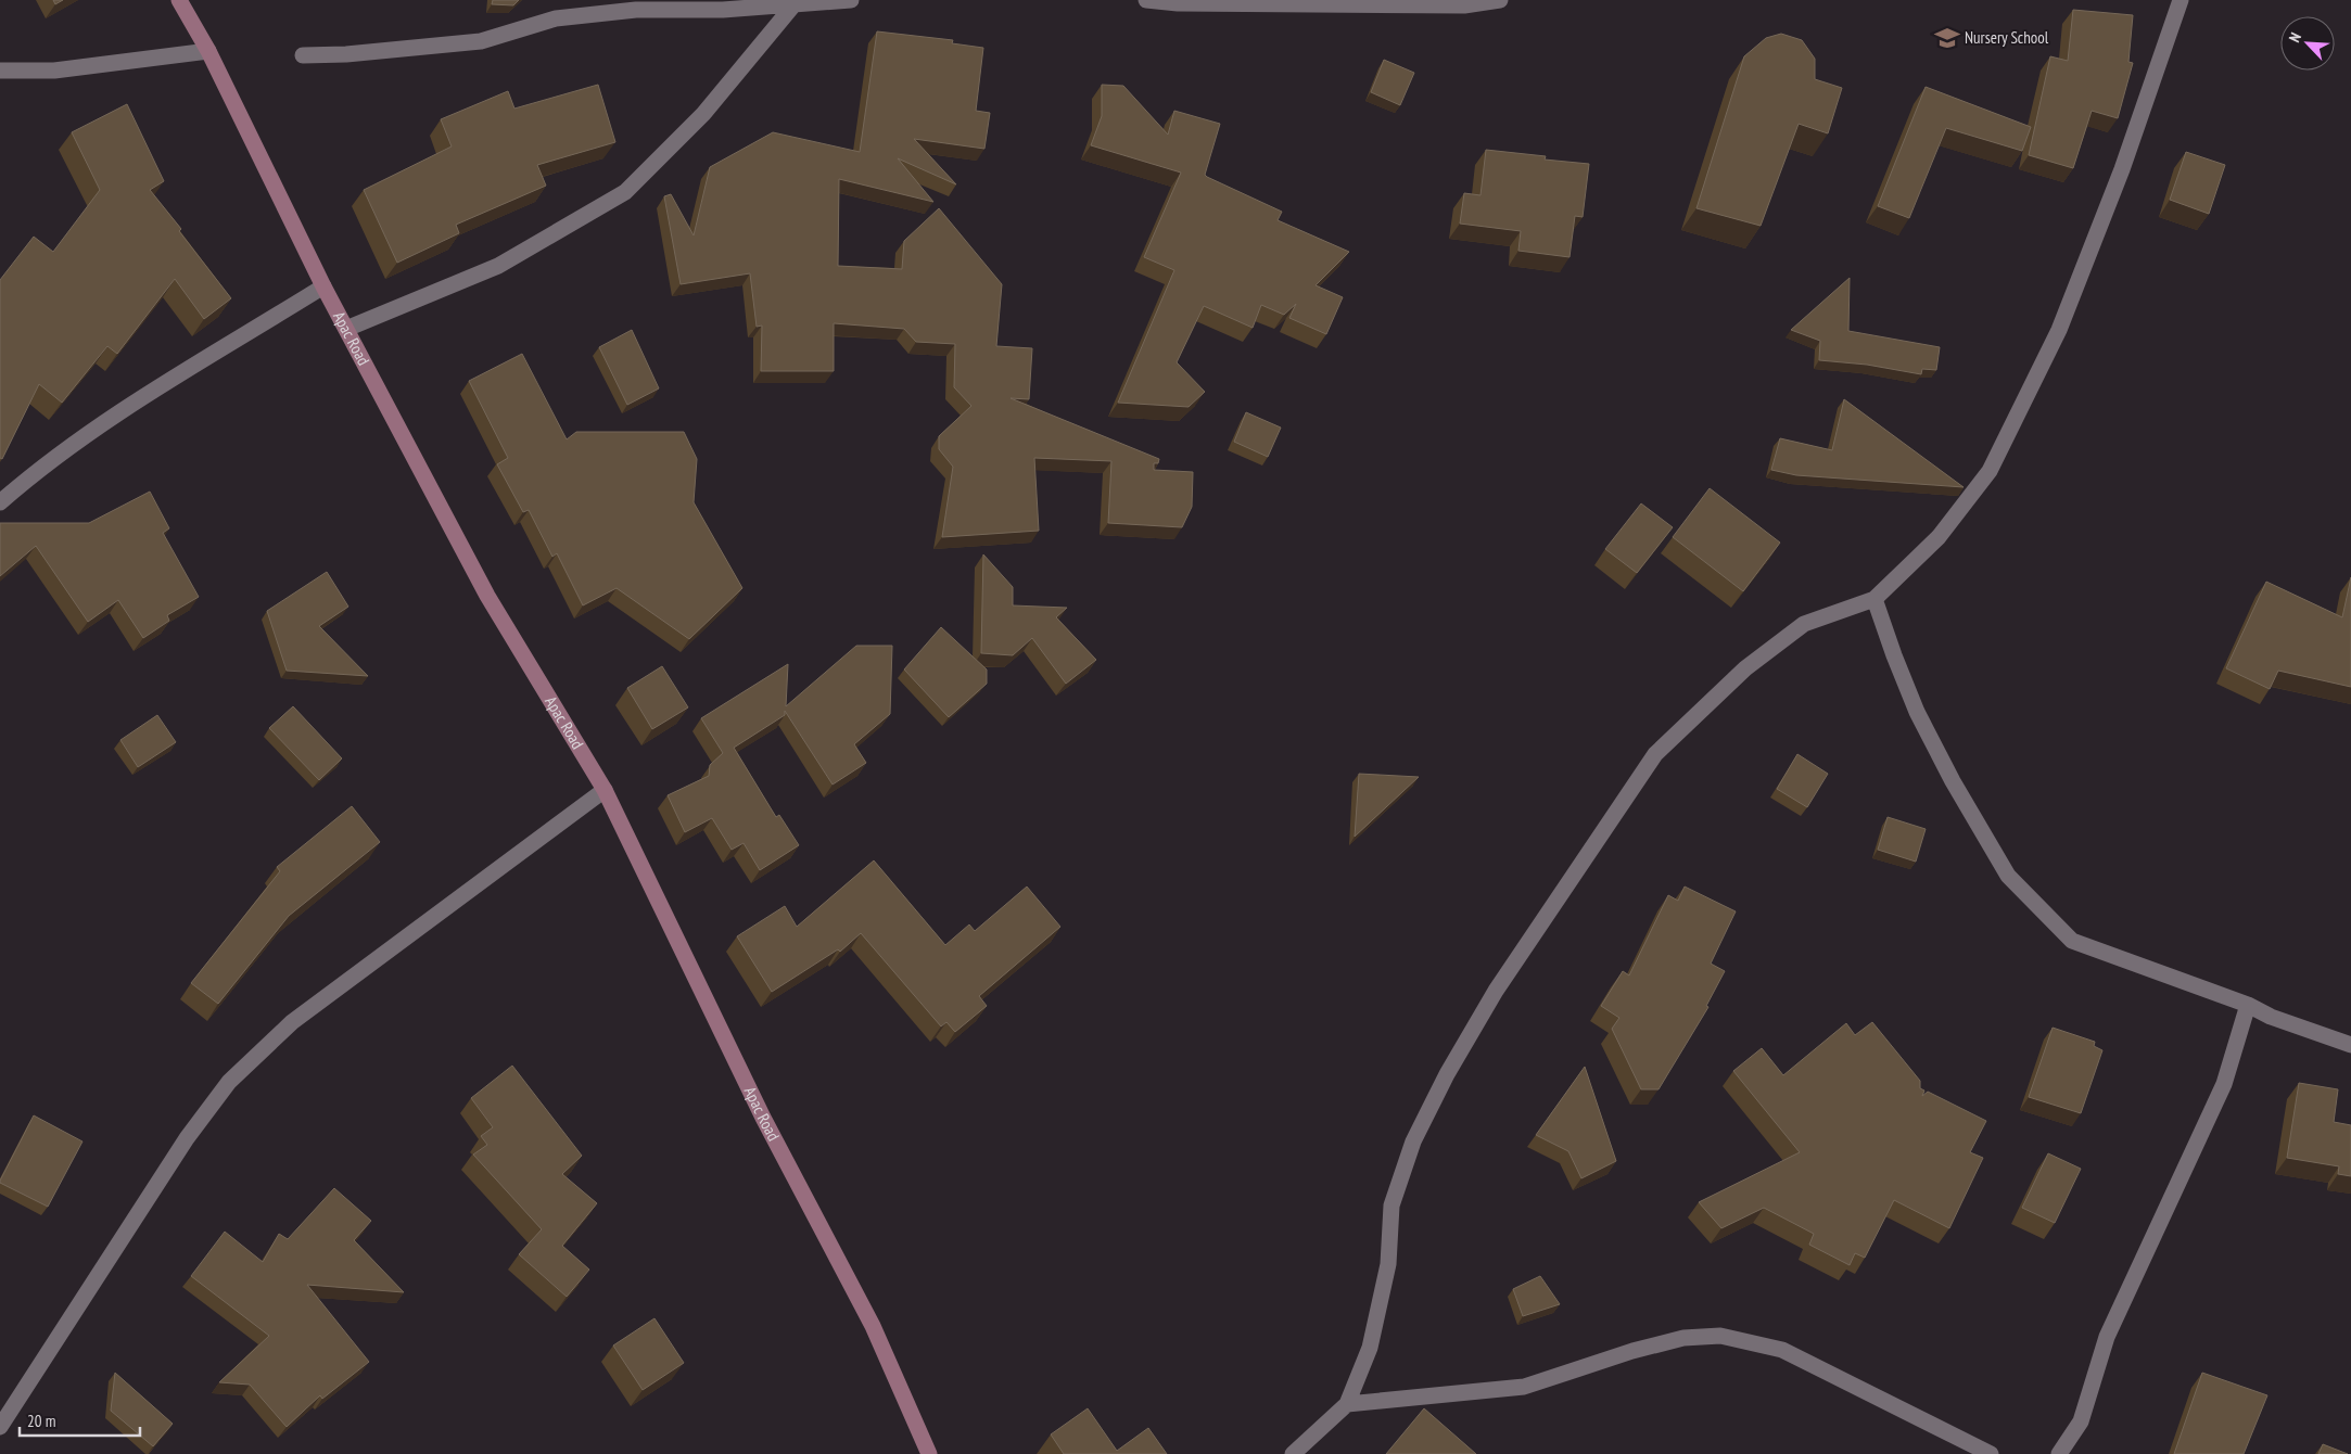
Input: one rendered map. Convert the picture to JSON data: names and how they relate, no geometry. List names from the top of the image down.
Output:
{
  "streets": {
    "main road": ["Apac Road"]
  },
  "places": {
    "school or university": ["Nursery School"]
  },
  "scale_bar": "20 m",
  "north": "top left"
}
